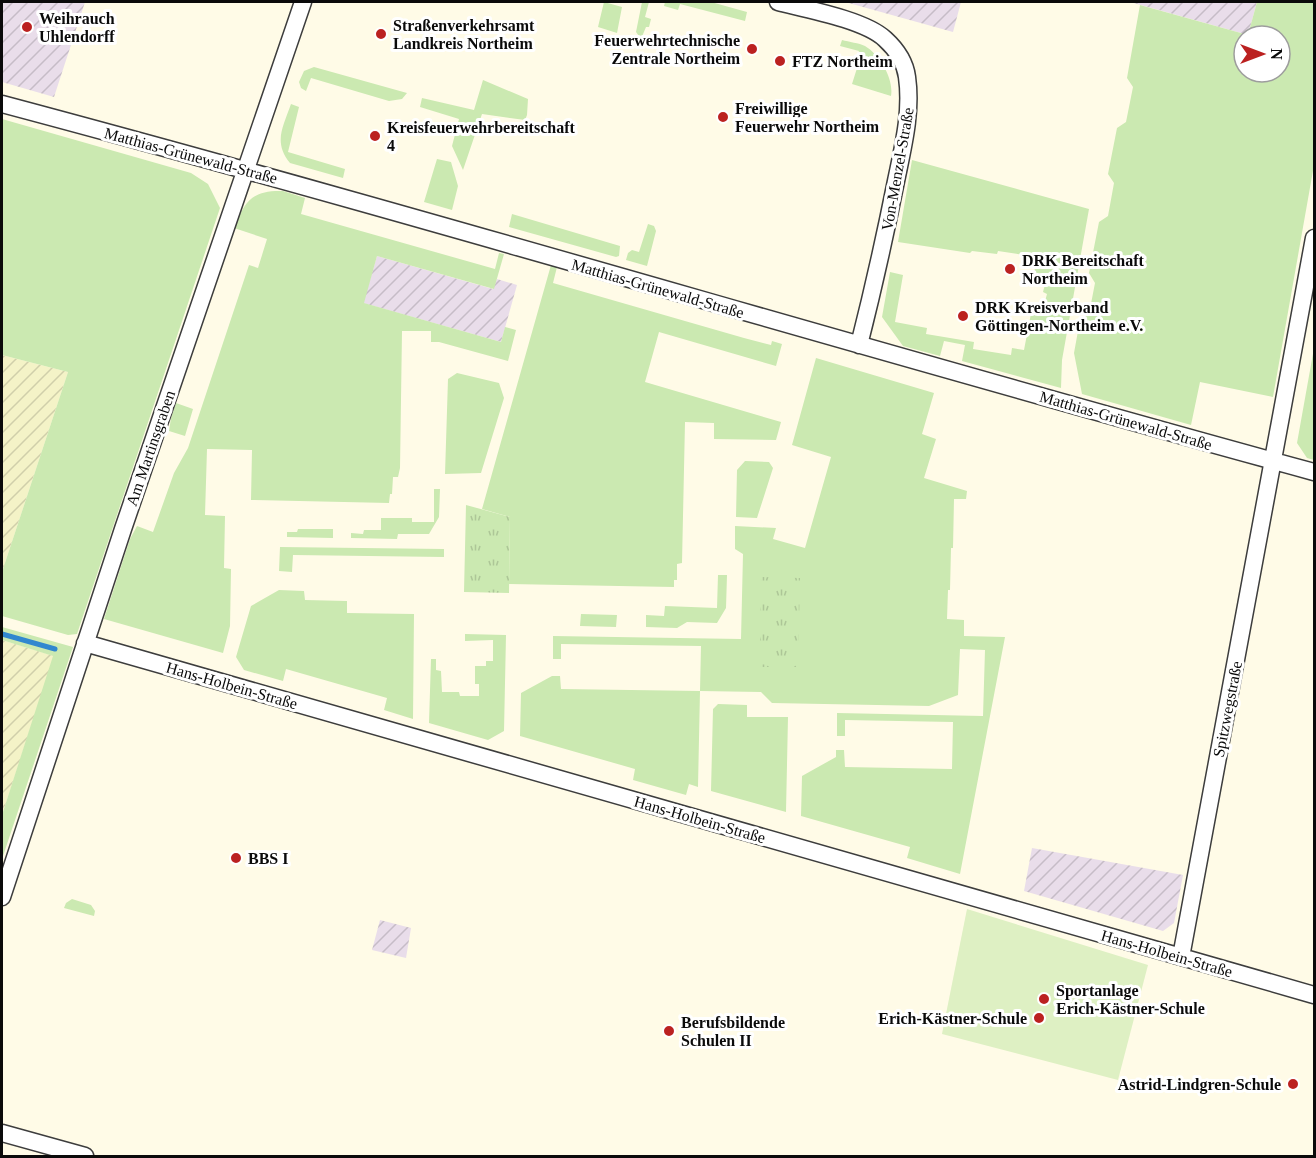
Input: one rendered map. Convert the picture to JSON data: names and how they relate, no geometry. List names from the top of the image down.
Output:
{
  "streets": {
    "street": [
      "Matthias-Grünewald-Straße",
      "Von-Menzel-Straße",
      "Am Martinsgraben",
      "Hans-Holbein-Straße",
      "Spitzwegstraße"
    ]
  },
  "crossings": [
    ["Matthias-Grünewald-Straße", "Von-Menzel-Straße"],
    ["Matthias-Grünewald-Straße", "Am Martinsgraben"],
    ["Matthias-Grünewald-Straße", "Spitzwegstraße"],
    ["Am Martinsgraben", "Hans-Holbein-Straße"],
    ["Hans-Holbein-Straße", "Spitzwegstraße"]
  ],
  "places": [
    "Weihrauch Uhlendorff",
    "Straßenverkehrsamt Landkreis Northeim",
    "Feuerwehrtechnische Zentrale Northeim",
    "FTZ Northeim",
    "Freiwillige Feuerwehr Northeim",
    "Kreisfeuerwehrbereitschaft 4",
    "DRK Bereitschaft Northeim",
    "DRK Kreisverband Göttingen-Northeim e.V.",
    "BBS I",
    "Sportanlage Erich-Kästner-Schule",
    "Erich-Kästner-Schule",
    "Berufsbildende Schulen II",
    "Astrid-Lindgren-Schule"
  ],
  "north": "right"
}
